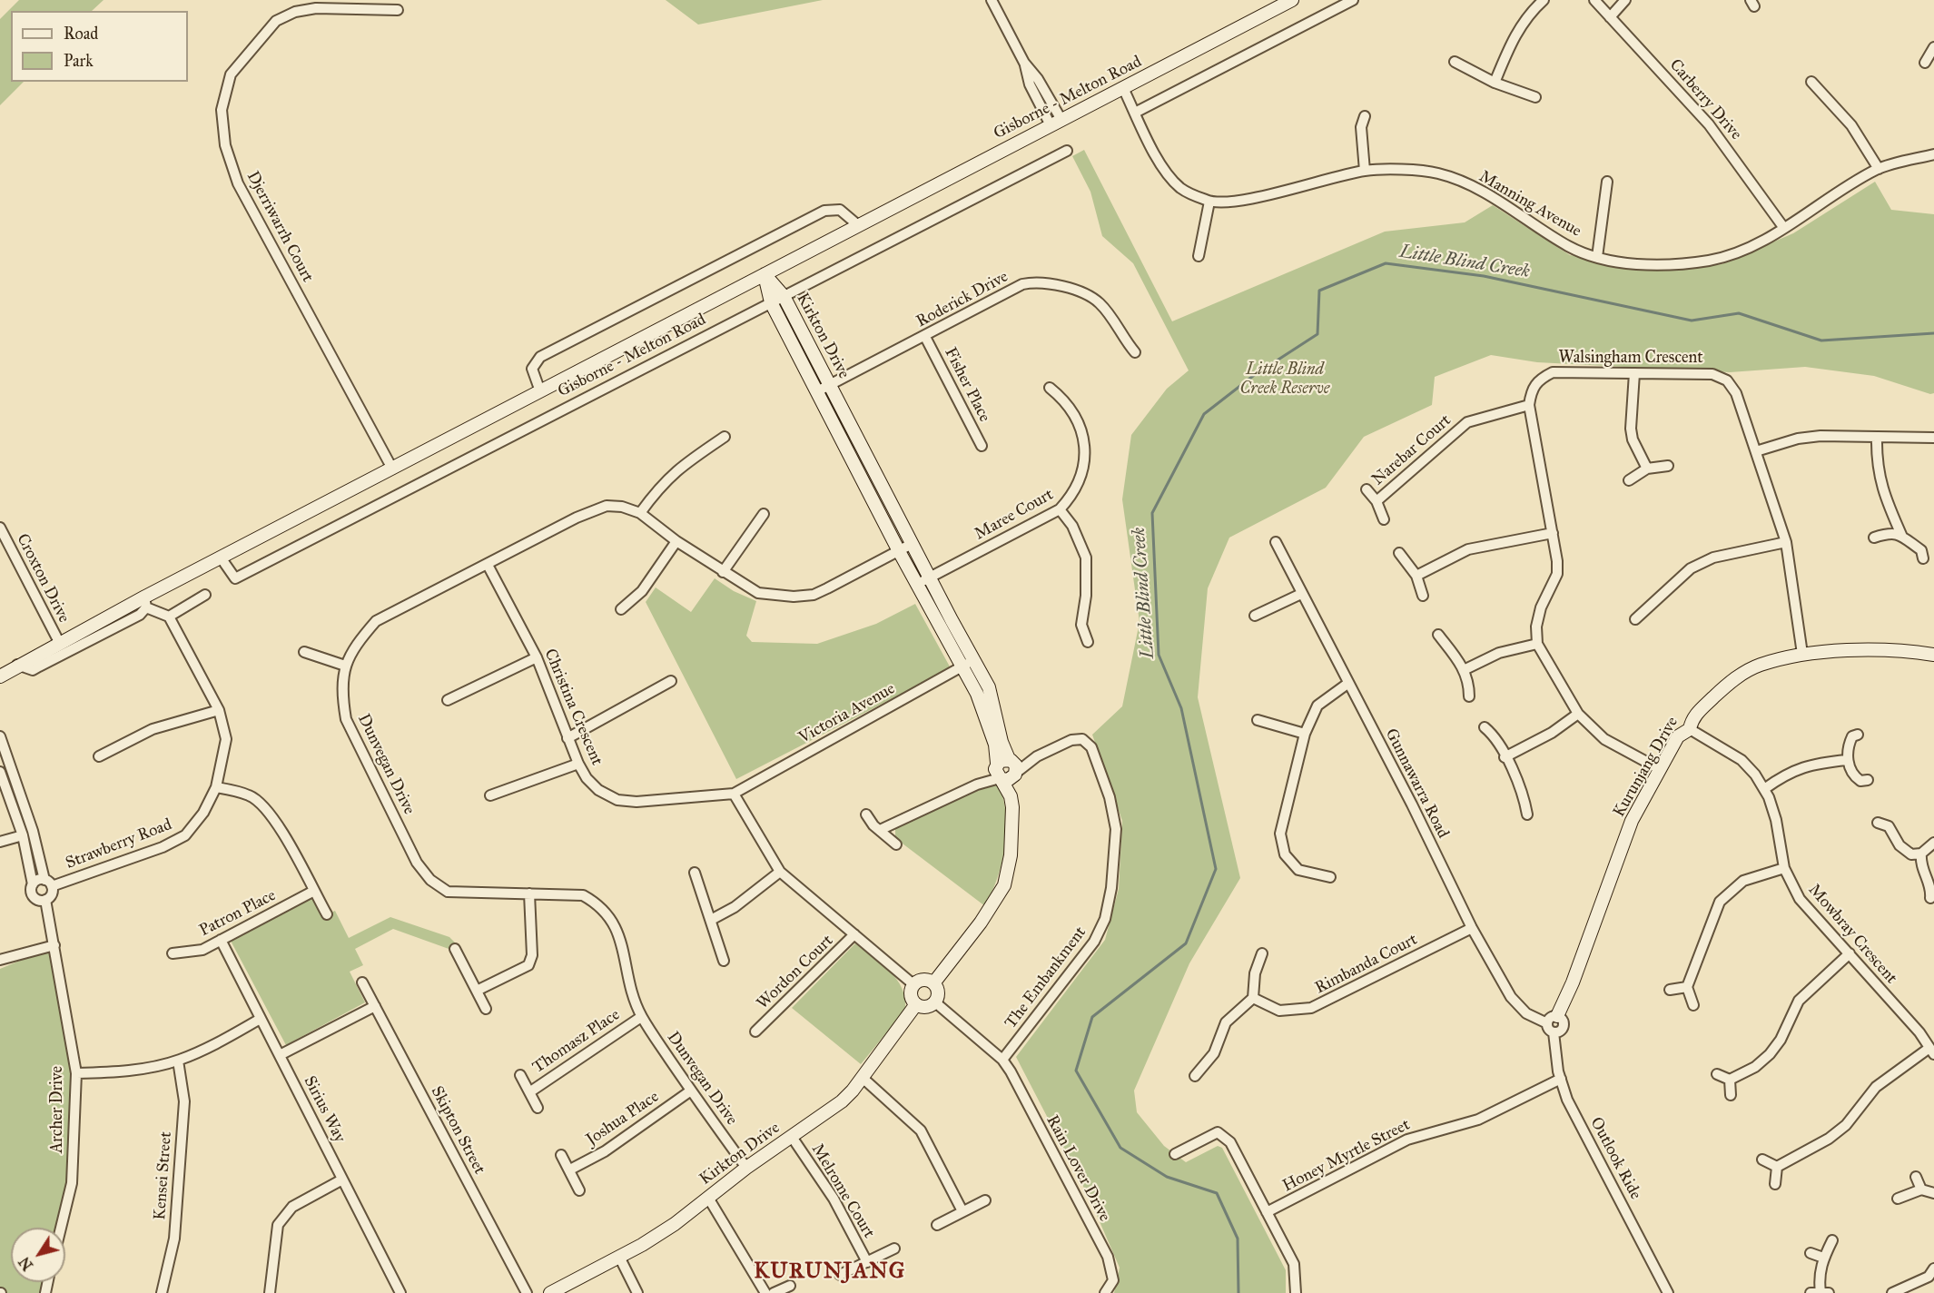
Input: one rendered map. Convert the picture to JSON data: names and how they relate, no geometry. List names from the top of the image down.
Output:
{
  "streets": {
    "street": [
      "Gisborne - Melton Road",
      "Carberry Drive",
      "Manning Avenue",
      "Djerriwarrh Court",
      "Roderick Drive",
      "Kirkton Drive",
      "Walsingham Crescent",
      "Fisher Place",
      "Narebar Court",
      "Maree Court",
      "Croxton Drive",
      "Christina Crescent",
      "Victoria Avenue",
      "Dunvegan Drive",
      "Kurunjang Drive",
      "Gunnawarra Road",
      "Strawberry Road",
      "Patron Place",
      "Mowbray Crescent",
      "Rimbanda Court",
      "Wordon Court",
      "The Embankment",
      "Thomasz Place",
      "Archer Drive",
      "Sirius Way",
      "Joshua Place",
      "Skipton Street",
      "Honey Myrtle Street",
      "Outlook Ride",
      "Rain Lover Drive",
      "Kensei Street",
      "Melrome Court"
    ]
  },
  "crossings": [
    ["Gisborne - Melton Road", "Djerriwarrh Court"],
    ["Gisborne - Melton Road", "Kirkton Drive"],
    ["Gisborne - Melton Road", "Croxton Drive"],
    ["Carberry Drive", "Manning Avenue"],
    ["Roderick Drive", "Kirkton Drive"],
    ["Roderick Drive", "Fisher Place"],
    ["Kirkton Drive", "Maree Court"],
    ["Kirkton Drive", "Victoria Avenue"],
    ["Kirkton Drive", "Dunvegan Drive"],
    ["Kirkton Drive", "The Embankment"],
    ["Kirkton Drive", "Melrome Court"],
    ["Walsingham Crescent", "Narebar Court"],
    ["Walsingham Crescent", "Kurunjang Drive"],
    ["Christina Crescent", "Victoria Avenue"],
    ["Christina Crescent", "Dunvegan Drive"],
    ["Dunvegan Drive", "Thomasz Place"],
    ["Dunvegan Drive", "Joshua Place"],
    ["Kurunjang Drive", "Gunnawarra Road"],
    ["Kurunjang Drive", "Mowbray Crescent"],
    ["Kurunjang Drive", "Outlook Ride"],
    ["Gunnawarra Road", "Rimbanda Court"],
    ["Gunnawarra Road", "Outlook Ride"],
    ["Strawberry Road", "Archer Drive"],
    ["Patron Place", "Sirius Way"],
    ["The Embankment", "Rain Lover Drive"],
    ["Honey Myrtle Street", "Outlook Ride"]
  ],
  "districts": ["KURUNJANG"],
  "water": ["Little Blind Creek"],
  "parks": ["Little Blind Creek Reserve"],
  "legend": ["Road", "Park"],
  "north": "bottom left"
}
